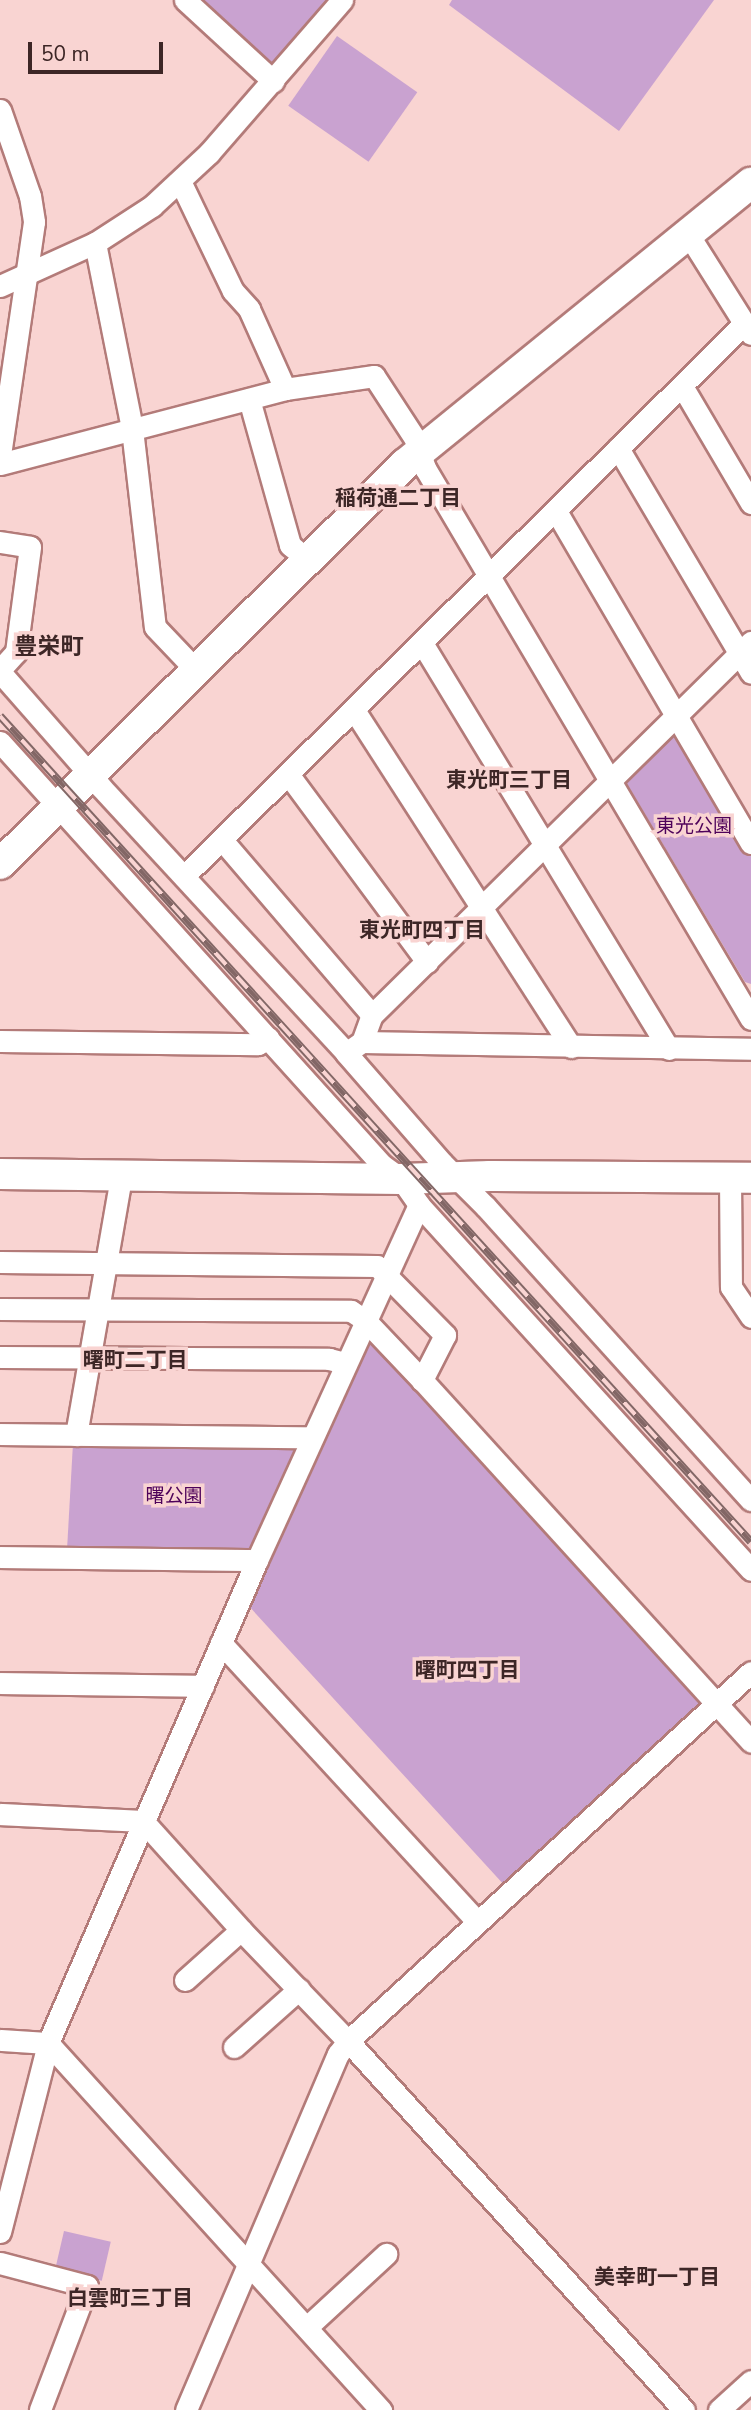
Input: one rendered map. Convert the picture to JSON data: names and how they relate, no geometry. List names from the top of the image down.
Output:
{
  "districts": [
    "稲荷通二丁目",
    "豊栄町",
    "東光町三丁目",
    "東光町四丁目",
    "曙町二丁目",
    "曙町四丁目",
    "美幸町一丁目",
    "白雲町三丁目"
  ],
  "parks": ["東光公園", "曙公園"],
  "scale_bar": "50 m"
}
